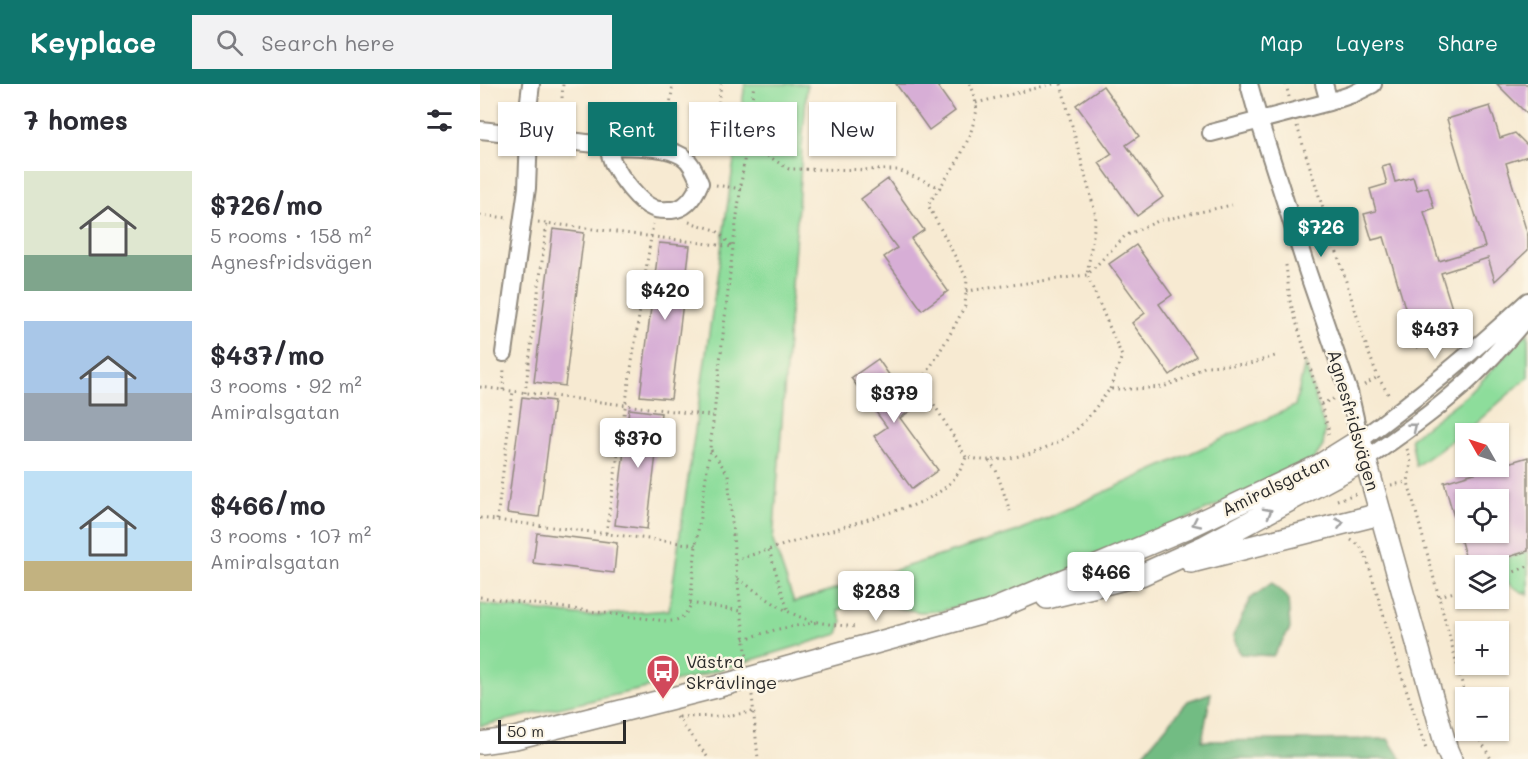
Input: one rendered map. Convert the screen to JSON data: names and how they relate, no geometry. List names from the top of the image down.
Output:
{
  "streets": {
    "main road": ["Agnesfridsvägen", "Amiralsgatan"]
  },
  "crossings": [
    ["Agnesfridsvägen", "Amiralsgatan"]
  ],
  "places": {
    "bus stop": ["Västra Skrävlinge"]
  },
  "scale_bar": "50 m",
  "north": "top left",
  "page": {
    "header": "Keyplace",
    "search": "Search here",
    "nav": ["Map", "Layers", "Share"],
    "heading": "7 homes",
    "chip": [
      "Buy",
      "Rent",
      "Filters",
      "New"
    ],
    "list": [
      {
        "name": "$726/mo",
        "note": "5 rooms · 158 m² · Agnesfridsvägen"
      },
      {
        "name": "$437/mo",
        "note": "3 rooms · 92 m² · Amiralsgatan"
      },
      {
        "name": "$466/mo",
        "note": "3 rooms · 107 m² · Amiralsgatan"
      }
    ],
    "price": [
      "$726",
      "$420",
      "$437",
      "$379",
      "$370",
      "$466",
      "$283"
    ],
    "map_buttons": ["+", "−"],
    "scale": "50 m"
  }
}
